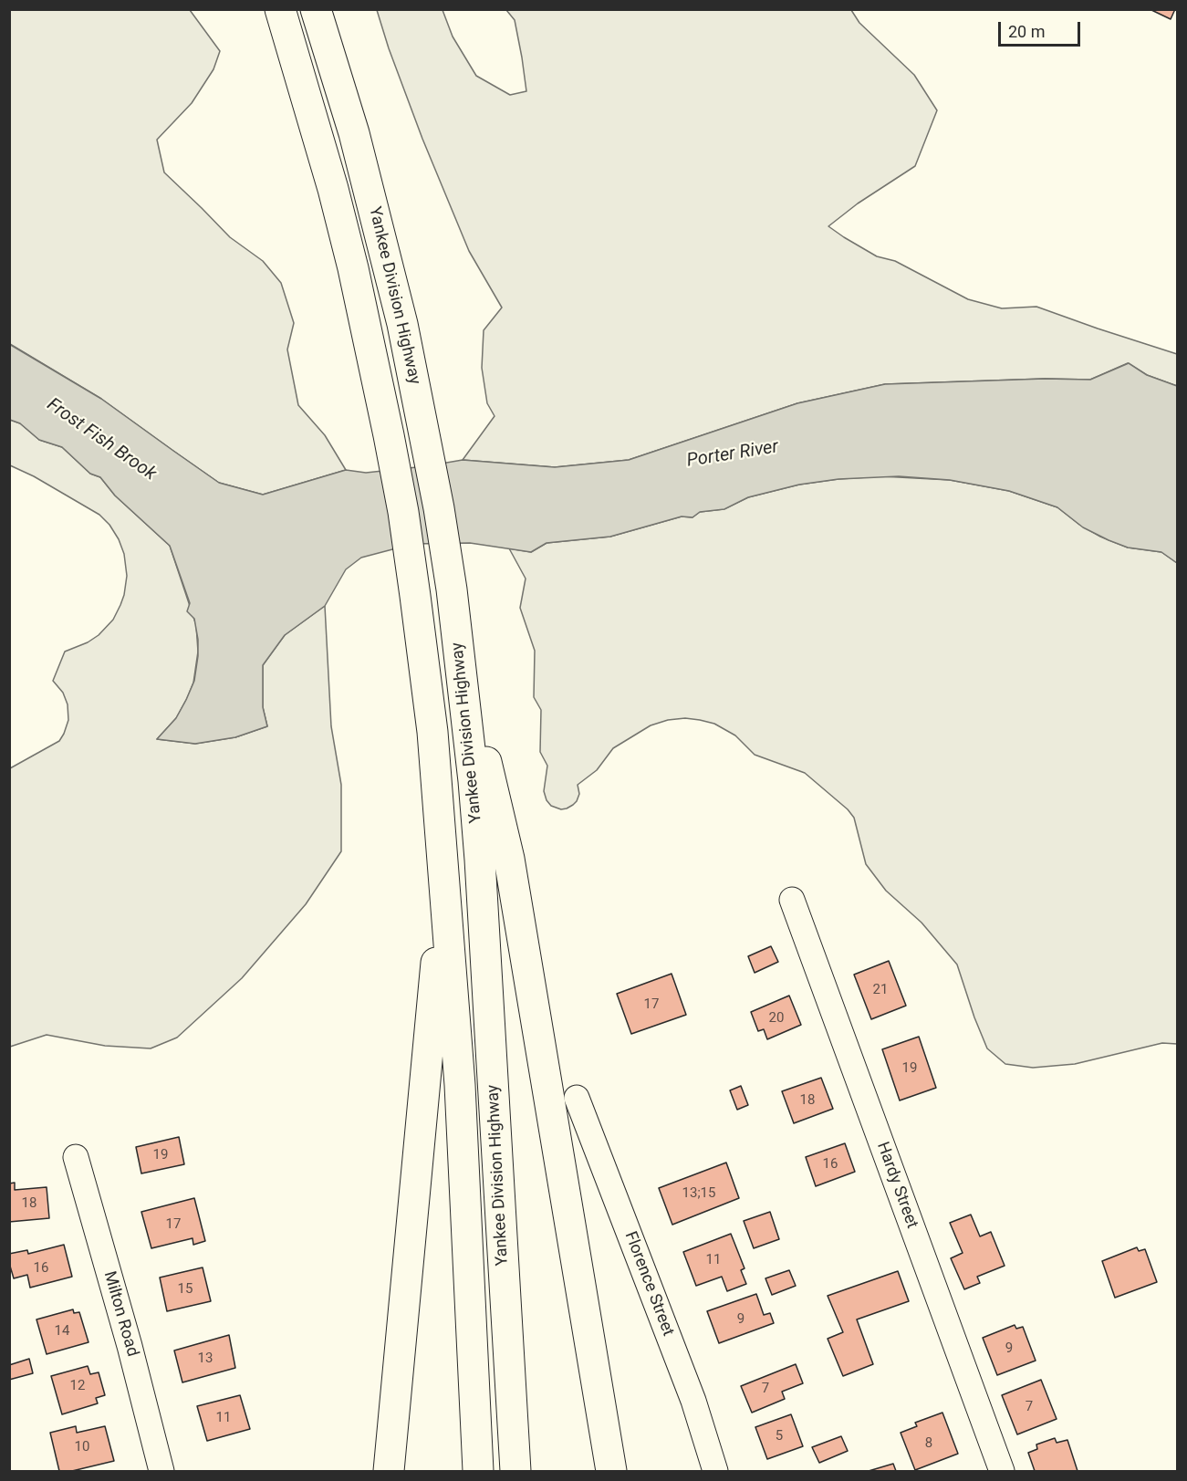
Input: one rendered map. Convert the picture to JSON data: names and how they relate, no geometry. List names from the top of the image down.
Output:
{
  "streets": {
    "highway": ["Yankee Division Highway"],
    "street": ["Hardy Street", "Florence Street", "Milton Road"]
  },
  "water": ["Frost Fish Brook", "Porter River"],
  "house_numbers": [
    "21",
    "17",
    "20",
    "19",
    "18",
    "19",
    "16",
    "13;15",
    "18",
    "17",
    "11",
    "16",
    "15",
    "9",
    "14",
    "9",
    "13",
    "12",
    "7",
    "7",
    "11",
    "5",
    "8",
    "10"
  ],
  "scale_bar": "20 m"
}
